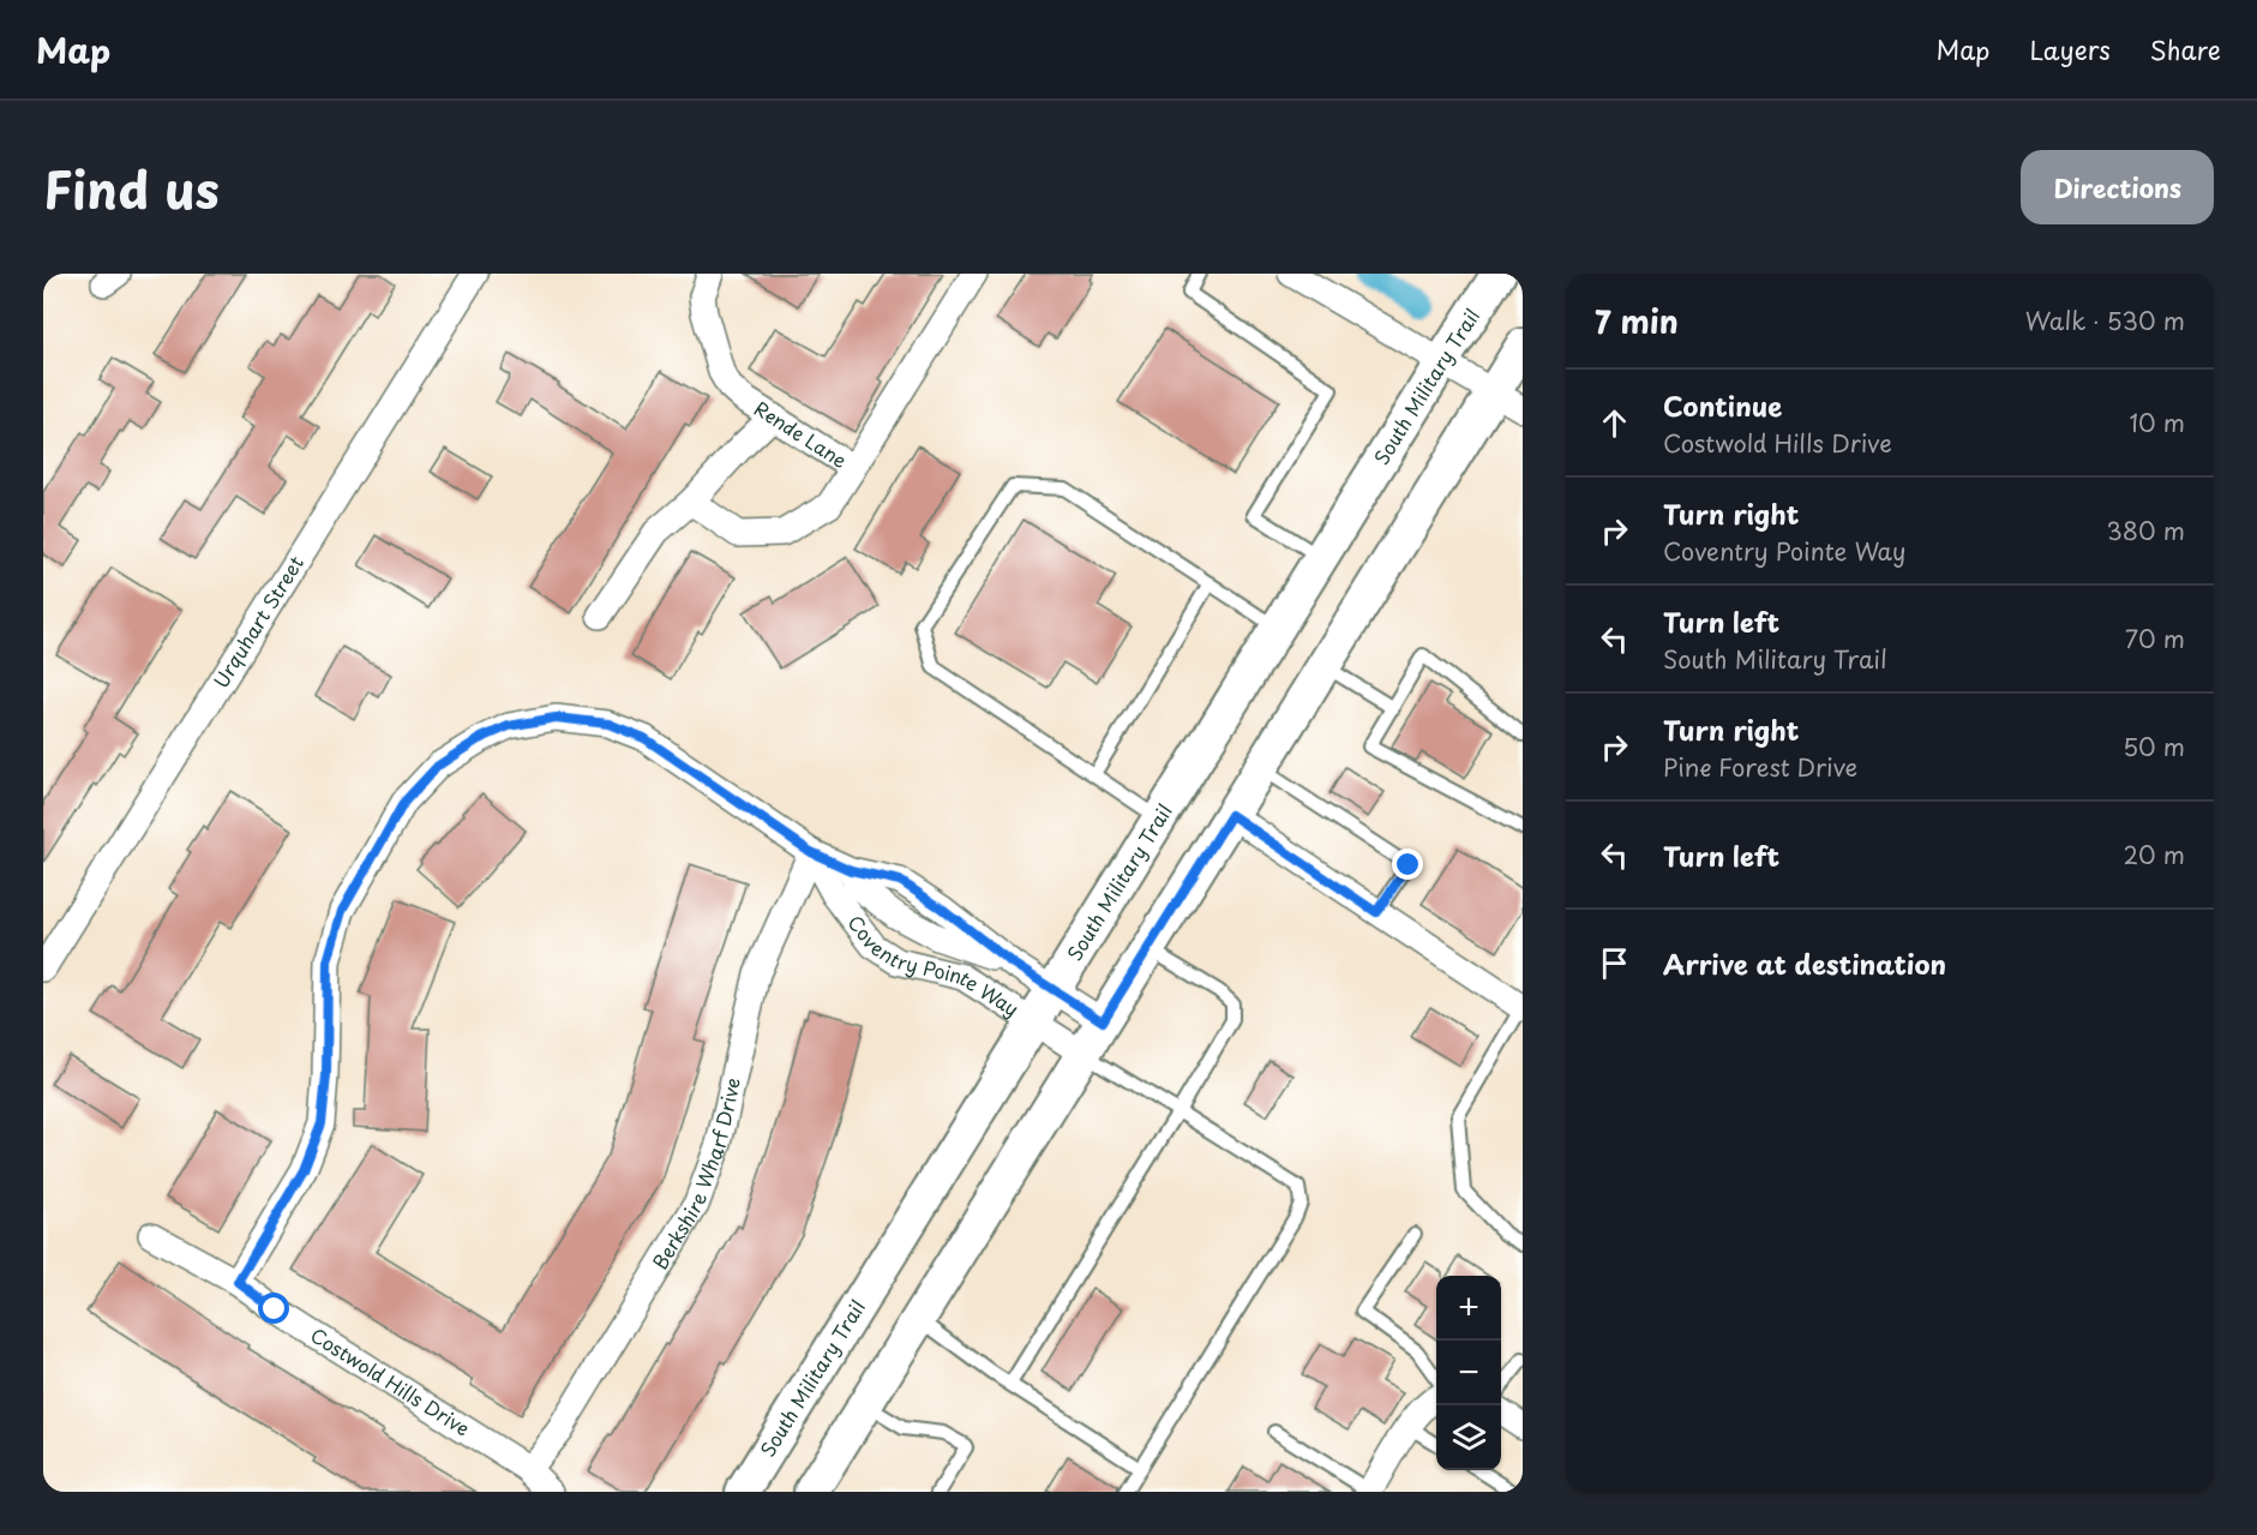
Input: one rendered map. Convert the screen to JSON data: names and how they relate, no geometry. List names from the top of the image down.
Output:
{
  "streets": {
    "main road": ["South Military Trail"],
    "street": [
      "Rende Lane",
      "Urquhart Street",
      "Coventry Pointe Way",
      "Berkshire Wharf Drive",
      "Costwold Hills Drive"
    ]
  },
  "crossings": [
    ["South Military Trail", "Coventry Pointe Way"],
    ["Coventry Pointe Way", "Berkshire Wharf Drive"],
    ["Coventry Pointe Way", "Costwold Hills Drive"],
    ["Berkshire Wharf Drive", "Costwold Hills Drive"]
  ],
  "page": {
    "header": "Map",
    "nav": ["Map", "Layers", "Share"],
    "title": "Find us",
    "buttons": "Directions",
    "heading": ["7 min", "Walk · 530 m"],
    "list": [
      ["Continue", "Costwold Hills Drive", "10 m"],
      ["Turn right", "Coventry Pointe Way", "380 m"],
      ["Turn left", "South Military Trail", "70 m"],
      ["Turn right", "Pine Forest Drive", "50 m"],
      ["Turn left", "20 m"],
      "Arrive at destination"
    ],
    "map_buttons": ["+", "−"]
  }
}
